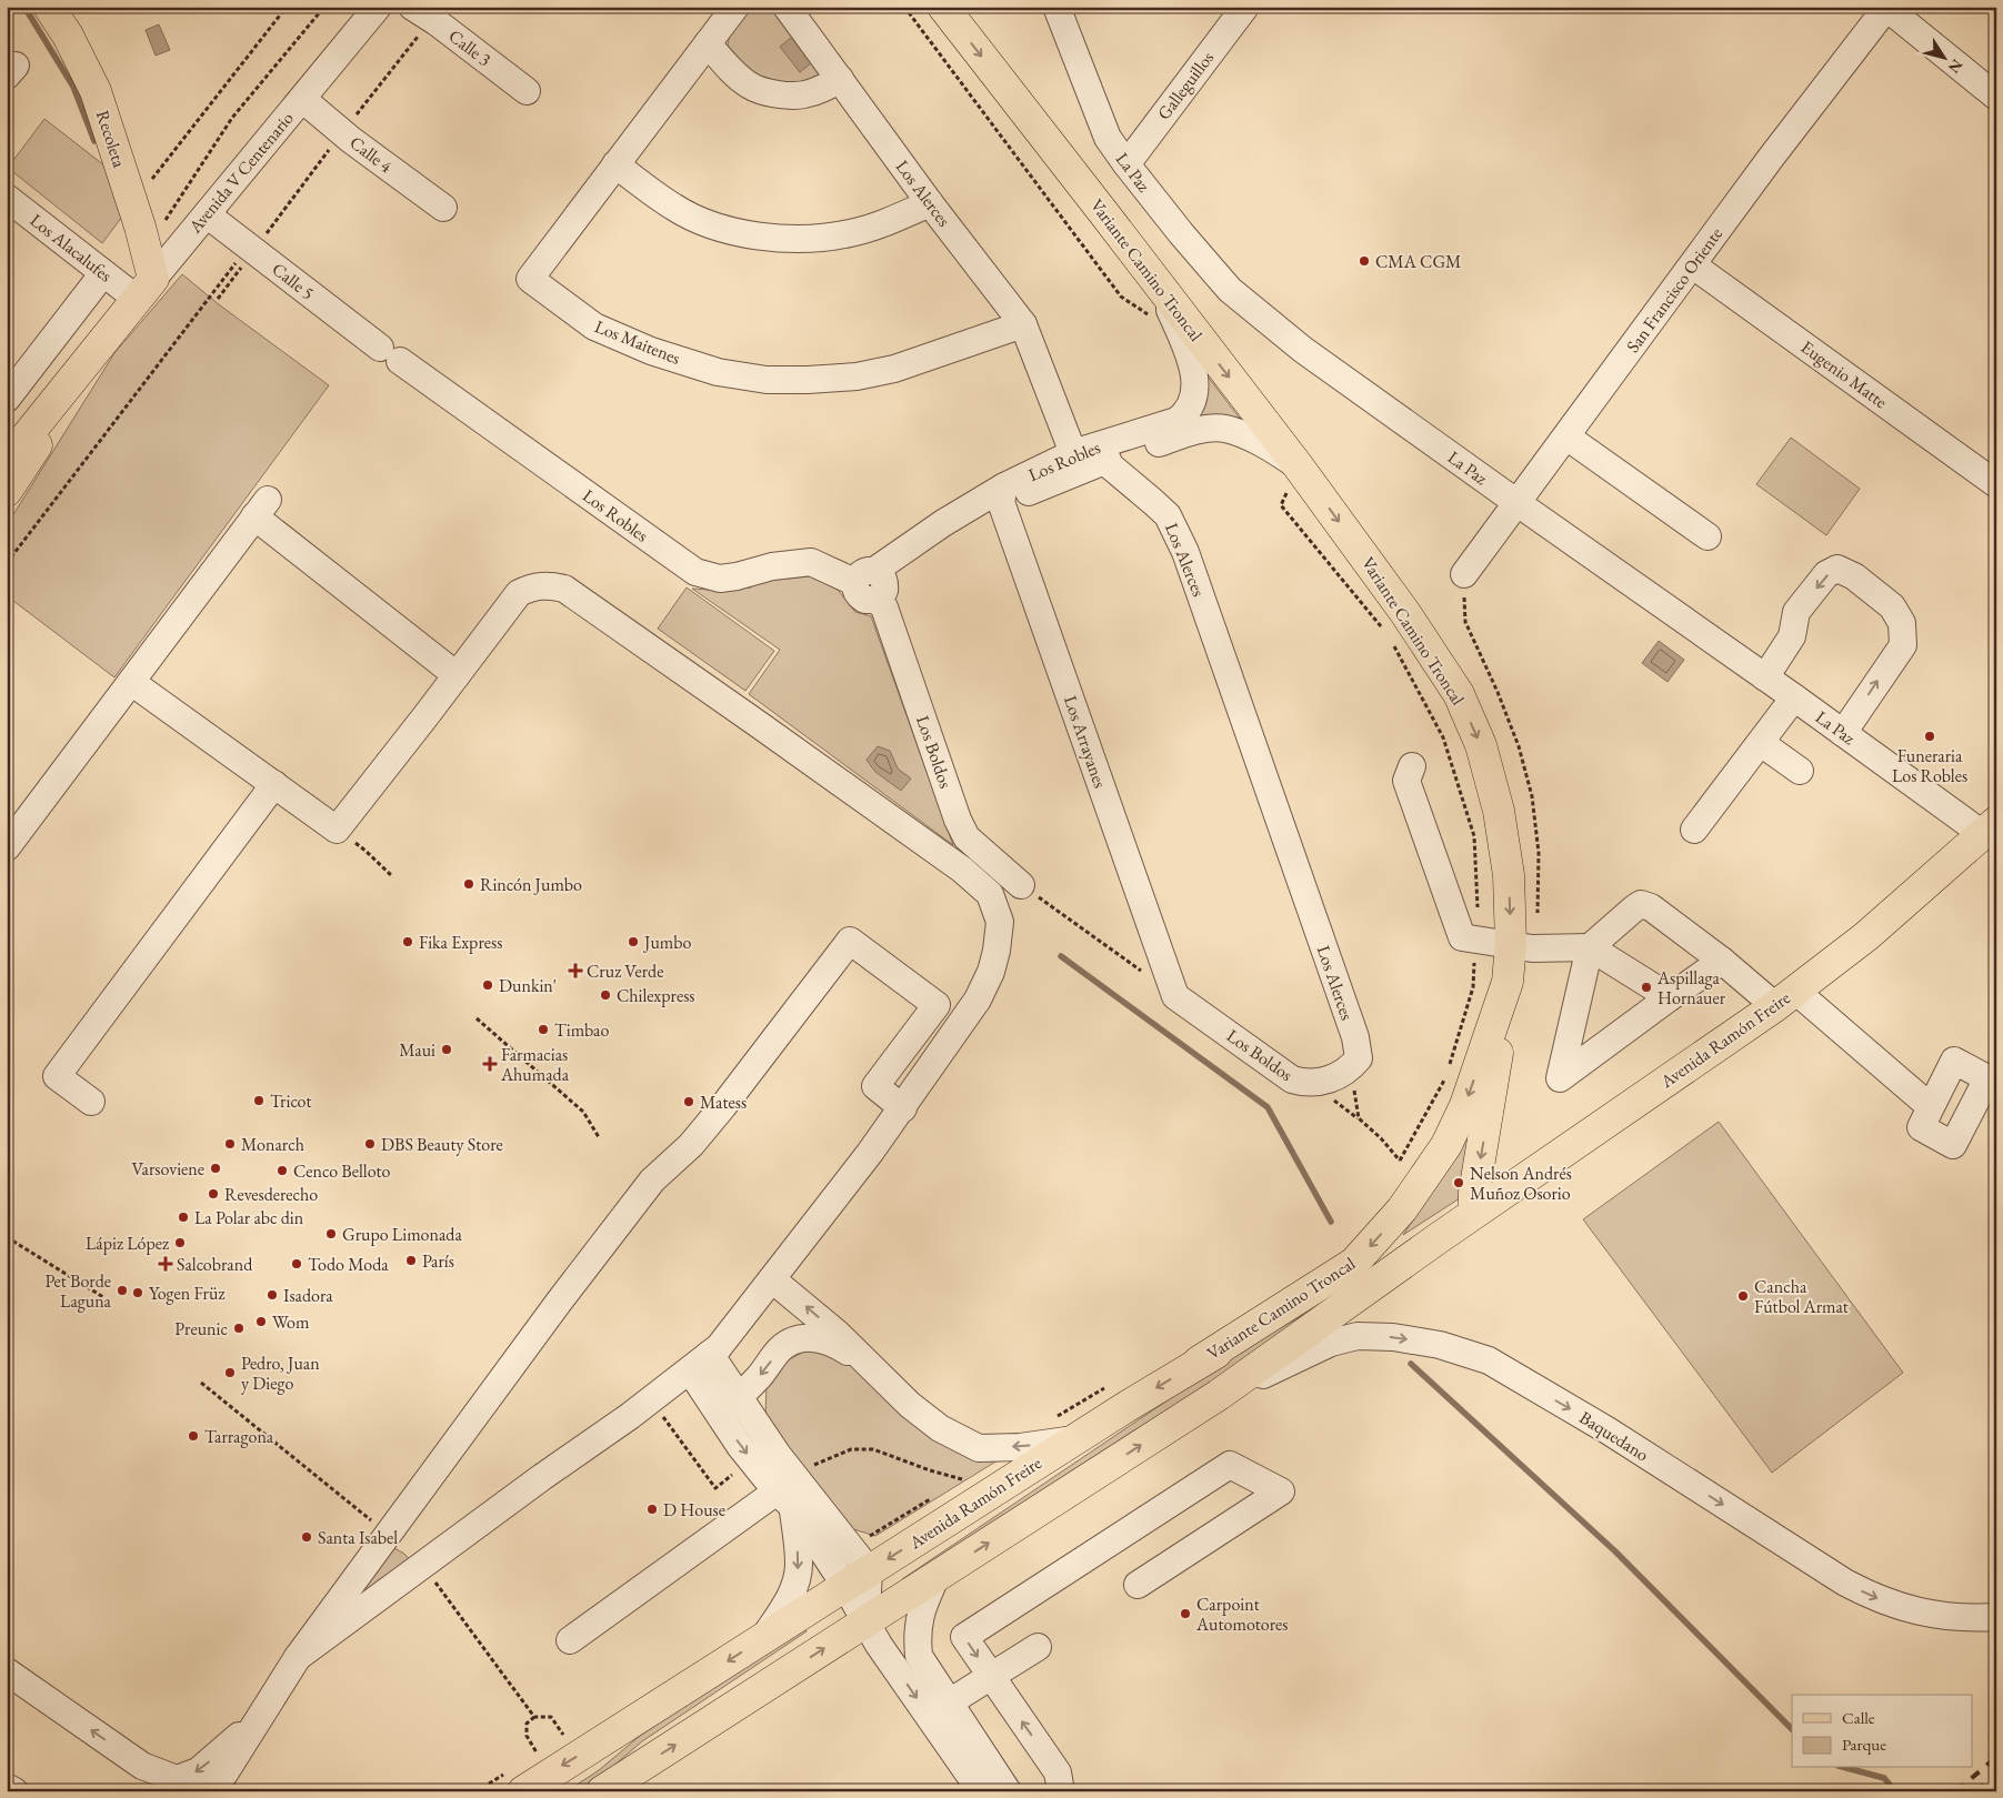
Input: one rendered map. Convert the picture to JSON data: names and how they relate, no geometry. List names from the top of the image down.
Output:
{
  "streets": {
    "main road": [
      "Recoleta",
      "Avenida V Centenario",
      "Variante Camino Troncal",
      "Avenida Ramón Freire"
    ],
    "street": [
      "Calle 3",
      "Galleguillos",
      "Calle 4",
      "La Paz",
      "Los Alerces",
      "Los Alacalufes",
      "Calle 5",
      "San Francisco Oriente",
      "Los Maitenes",
      "Eugenio Matte",
      "Los Robles",
      "Los Arrayanes",
      "Los Boldos",
      "Baquedano"
    ]
  },
  "crossings": [
    ["Galleguillos", "La Paz"],
    ["Recoleta", "Avenida V Centenario"],
    ["Recoleta", "Los Alacalufes"],
    ["Calle 4", "Avenida V Centenario"],
    ["Avenida V Centenario", "Los Alacalufes"],
    ["Avenida V Centenario", "Calle 5"],
    ["La Paz", "San Francisco Oriente"],
    ["La Paz", "Avenida Ramón Freire"],
    ["Los Alerces", "Los Maitenes"],
    ["Los Alerces", "Los Robles"],
    ["Los Alerces", "Los Boldos"],
    ["Variante Camino Troncal", "Los Robles"],
    ["Variante Camino Troncal", "Avenida Ramón Freire"],
    ["Calle 5", "Los Robles"],
    ["San Francisco Oriente", "Eugenio Matte"],
    ["Los Robles", "Los Arrayanes"],
    ["Los Robles", "Los Boldos"],
    ["Los Arrayanes", "Los Boldos"],
    ["Avenida Ramón Freire", "Baquedano"]
  ],
  "one_way": ["Variante Camino Troncal", "Baquedano"],
  "places": {
    "other": [
      "CMA CGM",
      "Funeraria Los Robles",
      "Rincón Jumbo",
      "Fika Express",
      "Jumbo",
      "Dunkin'",
      "Aspillaga Hornauer",
      "Chilexpress",
      "Timbao",
      "Maui",
      "Tricot",
      "Matess",
      "Monarch",
      "DBS Beauty Store",
      "Varsoviene",
      "Cenco Belloto",
      "Nelson Andrés Muñoz Osorio",
      "Revesderecho",
      "La Polar abc din",
      "Grupo Limonada",
      "Lápiz López",
      "París",
      "Todo Moda",
      "Pet Borde Laguna",
      "Yogen Früz",
      "Isadora",
      "Cancha Fútbol Armat",
      "Wom",
      "Preunic",
      "Pedro, Juan y Diego",
      "Tarragona",
      "D House",
      "Santa Isabel",
      "Carpoint Automotores"
    ],
    "health": ["Cruz Verde", "Farmacias Ahumada", "Salcobrand"]
  },
  "legend": ["Calle", "Parque"],
  "north": "bottom right"
}
